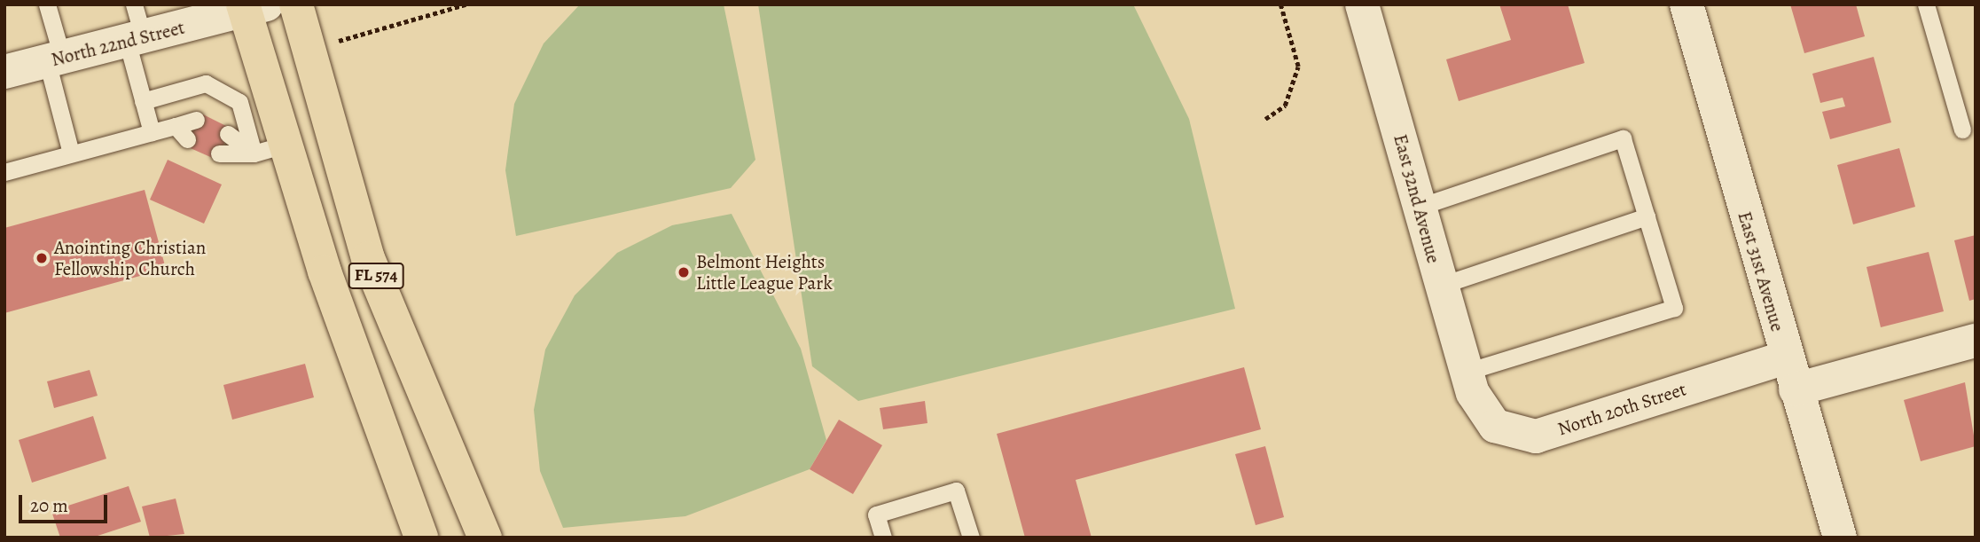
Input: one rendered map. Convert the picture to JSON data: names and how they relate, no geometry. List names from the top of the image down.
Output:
{
  "streets": {
    "main road": ["FL 574"],
    "street": [
      "North 22nd Street",
      "East 32nd Avenue",
      "East 31st Avenue",
      "North 20th Street"
    ]
  },
  "crossings": [
    ["North 22nd Street", "FL 574"],
    ["East 32nd Avenue", "North 20th Street"],
    ["East 31st Avenue", "North 20th Street"]
  ],
  "places": ["Anointing Christian Fellowship Church", "Belmont Heights Little League Park"],
  "scale_bar": "20 m"
}
